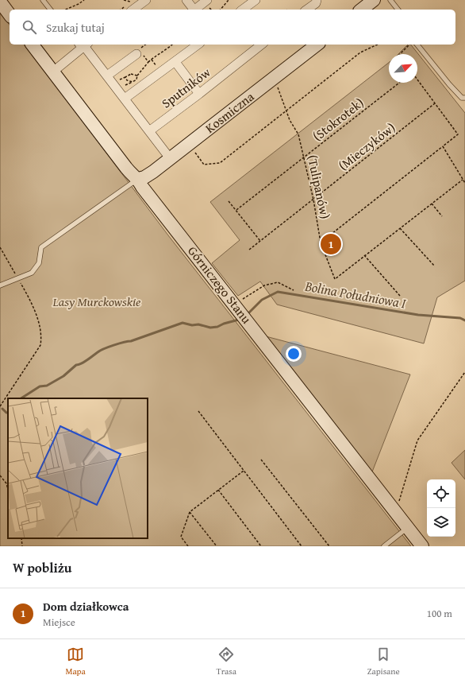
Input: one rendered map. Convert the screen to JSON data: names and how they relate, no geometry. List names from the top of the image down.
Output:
{
  "streets": {
    "street": ["Sputników", "Kosmiczna", "Górniczego Stanu"],
    "path": ["(Stokrotek)", "(Mieczyków)", "(Tulipanów)"]
  },
  "crossings": [
    ["Kosmiczna", "(Tulipanów)"],
    ["Kosmiczna", "Górniczego Stanu"],
    ["(Stokrotek)", "(Tulipanów)"],
    ["(Mieczyków)", "(Tulipanów)"]
  ],
  "water": ["Bolina Południowa I"],
  "parks": ["Lasy Murckowskie"],
  "north": "top right",
  "page": {
    "search": "Szukaj tutaj",
    "pins": "1",
    "heading": "W pobliżu",
    "list": [
      {
        "mark": "1",
        "name": "Dom działkowca",
        "note": "Miejsce",
        "value": "100 m"
      }
    ],
    "nav": ["Mapa", "Trasa", "Zapisane"]
  }
}
